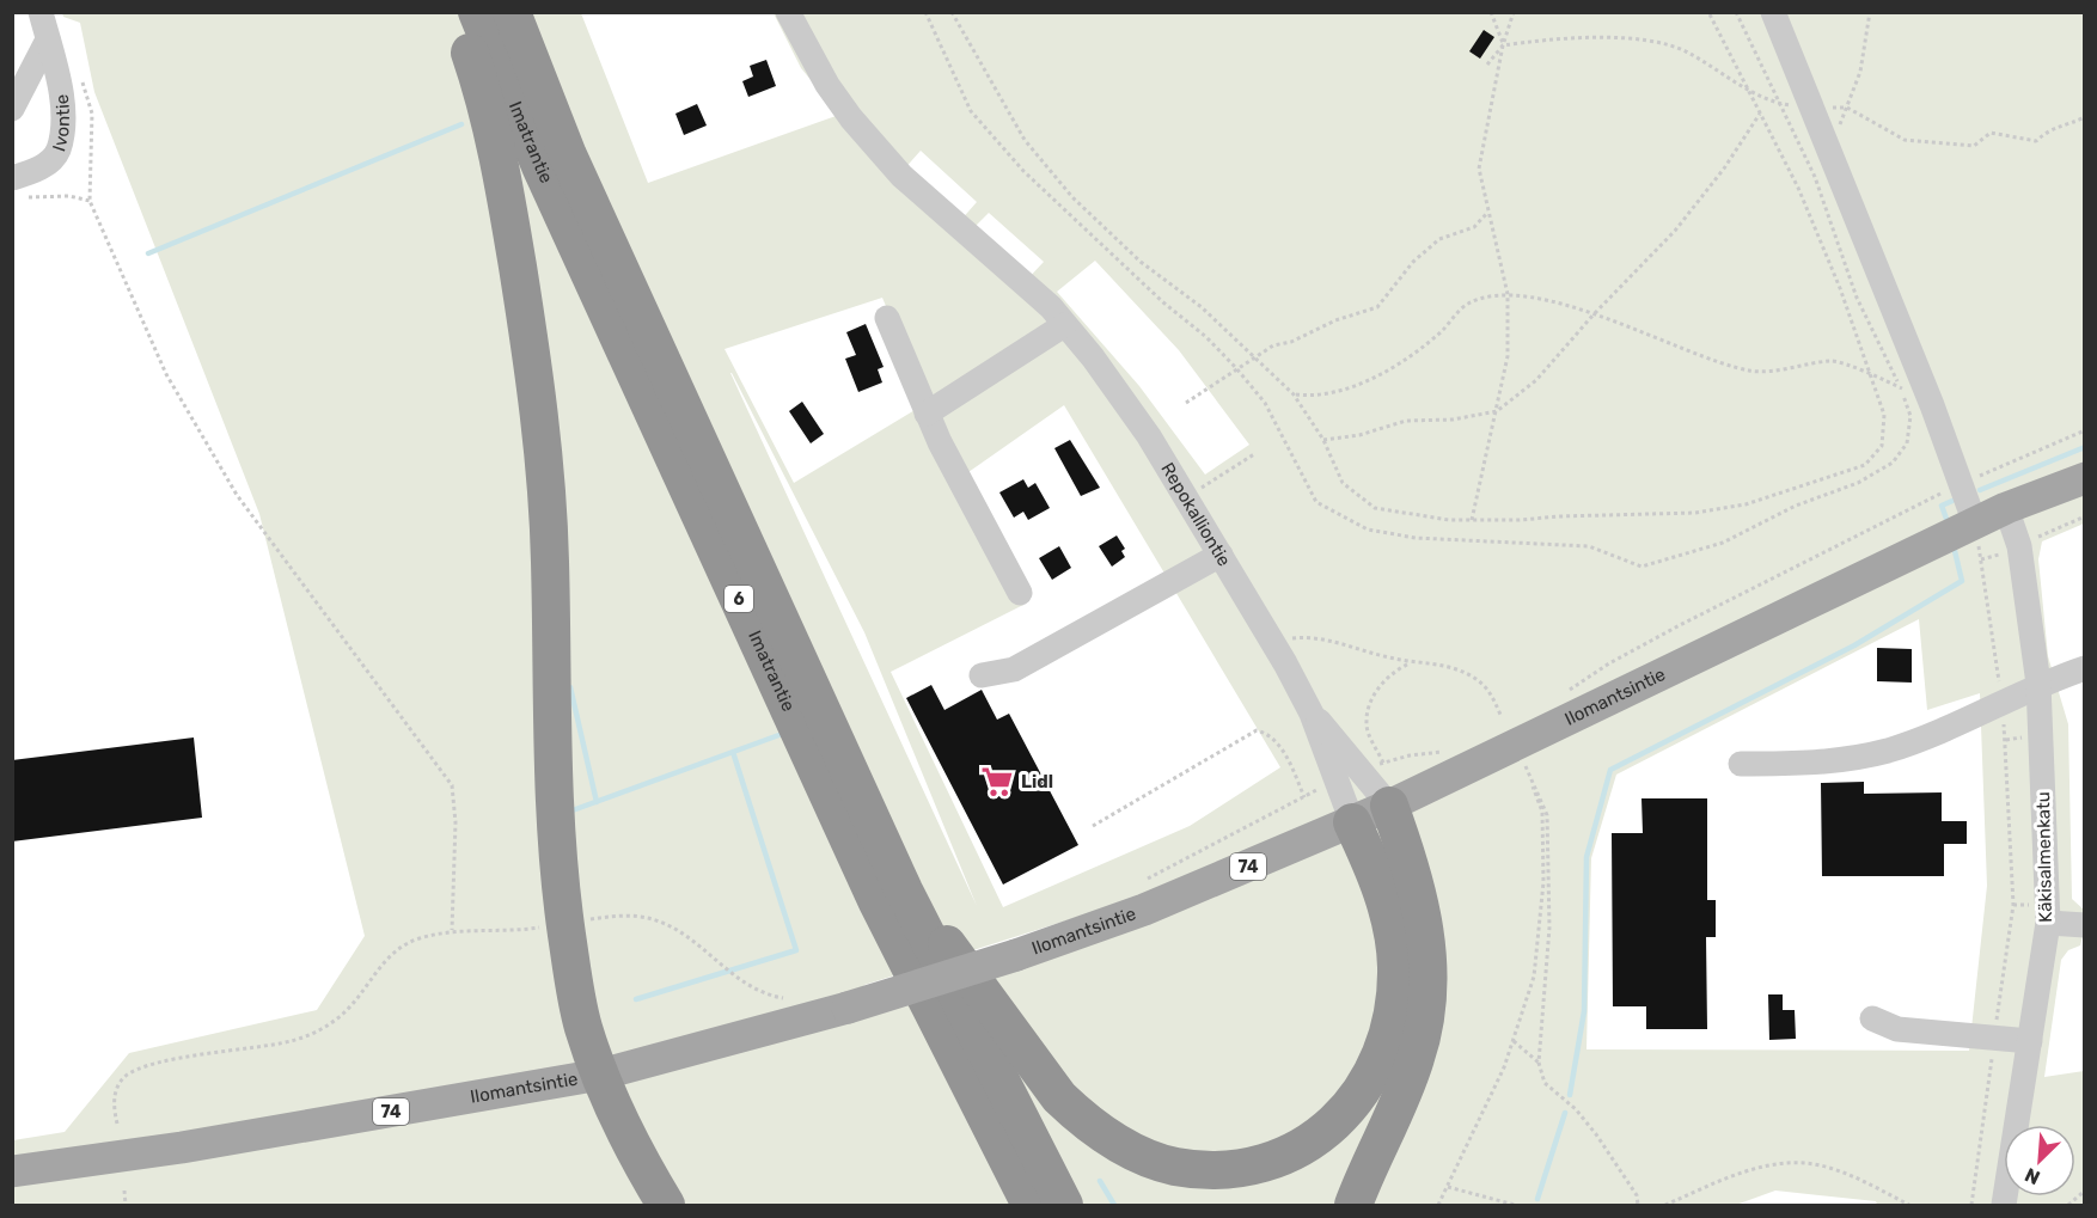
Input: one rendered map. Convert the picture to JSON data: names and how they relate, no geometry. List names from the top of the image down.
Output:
{
  "streets": {
    "highway": ["Imatrantie", "6"],
    "main road": ["Ilomantsintie", "74"],
    "street": ["Ivontie", "Repokalliontie", "Käkisalmenkatu"]
  },
  "crossings": [
    ["Repokalliontie", "Ilomantsintie"],
    ["Ilomantsintie", "Käkisalmenkatu"]
  ],
  "places": {
    "supermarket": ["Lidl"]
  },
  "north": "bottom left"
}
